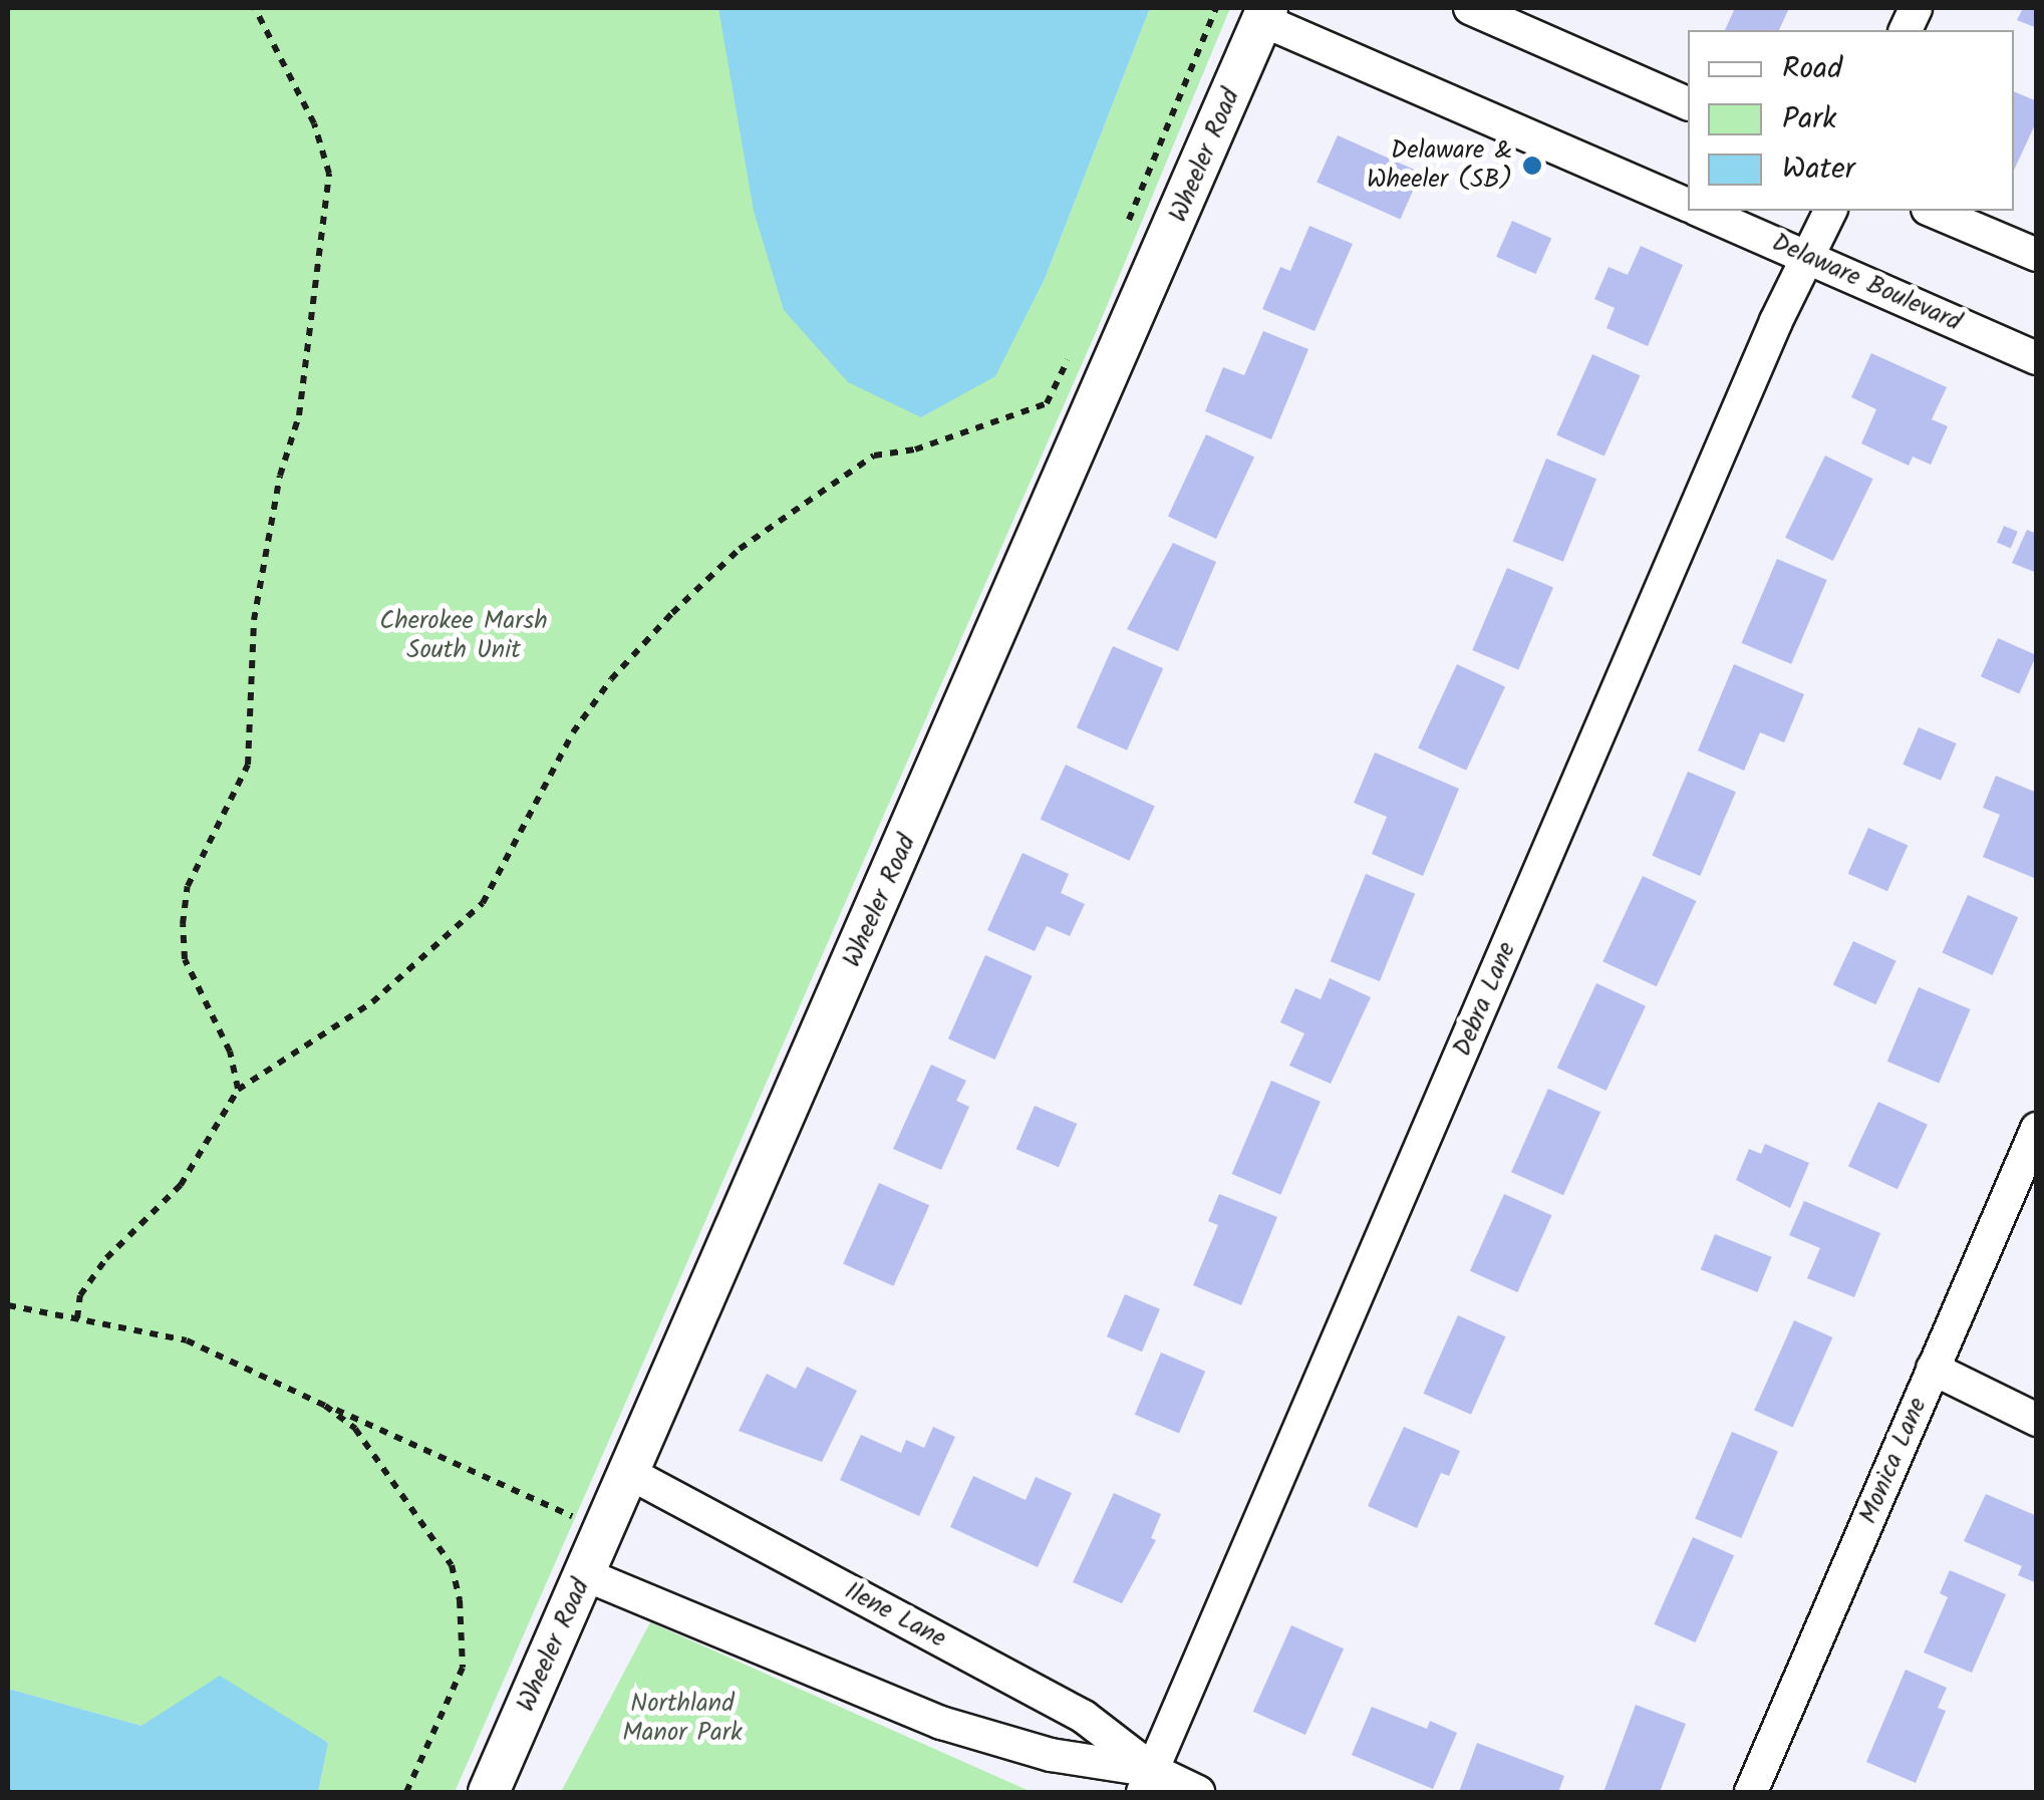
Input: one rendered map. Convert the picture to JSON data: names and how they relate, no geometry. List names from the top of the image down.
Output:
{
  "streets": {
    "street": [
      "Wheeler Road",
      "Delaware Boulevard",
      "Debra Lane",
      "Monica Lane",
      "Ilene Lane"
    ]
  },
  "crossings": [
    ["Wheeler Road", "Delaware Boulevard"],
    ["Wheeler Road", "Ilene Lane"],
    ["Delaware Boulevard", "Debra Lane"],
    ["Debra Lane", "Ilene Lane"]
  ],
  "parks": ["Cherokee Marsh South Unit", "Northland Manor Park"],
  "places": ["Delaware & Wheeler (SB)"],
  "legend": ["Road", "Park", "Water"]
}
